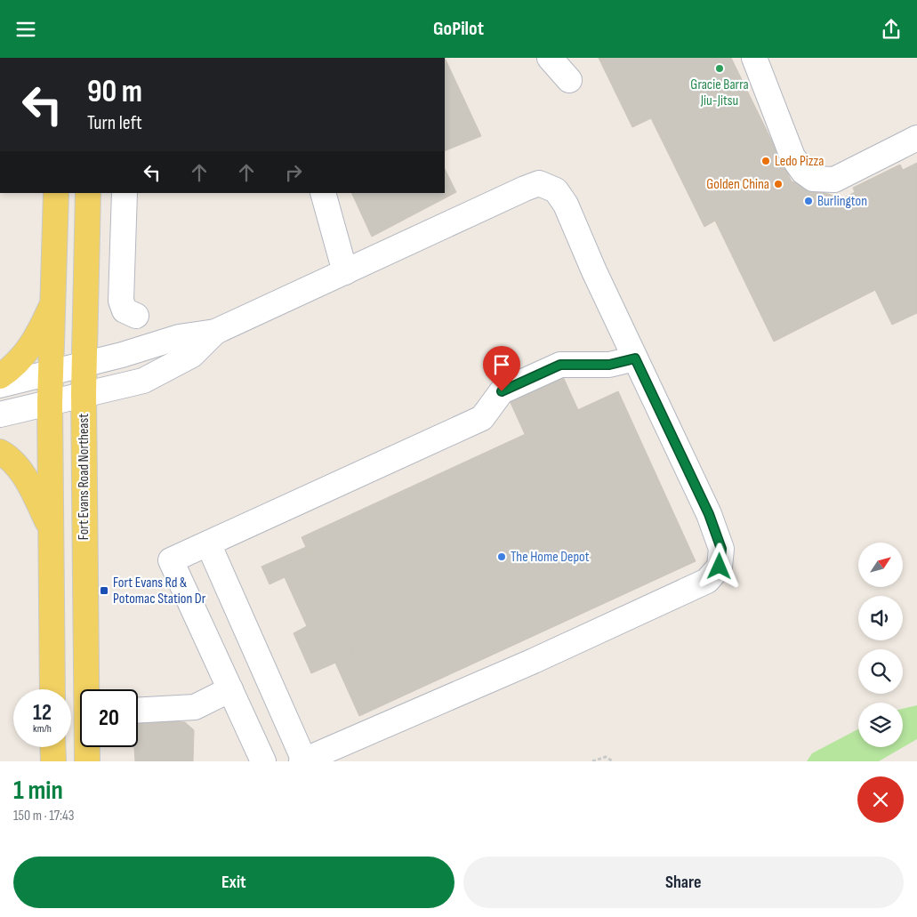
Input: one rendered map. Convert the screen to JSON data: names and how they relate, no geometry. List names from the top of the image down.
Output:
{
  "streets": {
    "main road": ["Fort Evans Road Northeast"]
  },
  "places": {
    "other": [
      "Gracie Barra Jiu-Jitsu",
      "Ledo Pizza",
      "Golden China",
      "Burlington",
      "The Home Depot"
    ],
    "transit": ["Fort Evans Rd & Potomac Station Dr"]
  },
  "north": "top right",
  "page": {
    "header": "GoPilot",
    "turn": ["90 m", "Turn left"],
    "speed": "12 km/h",
    "limit": "20",
    "heading": ["1 min", "150 m · 17:43"],
    "buttons": ["Exit", "Share"]
  }
}
